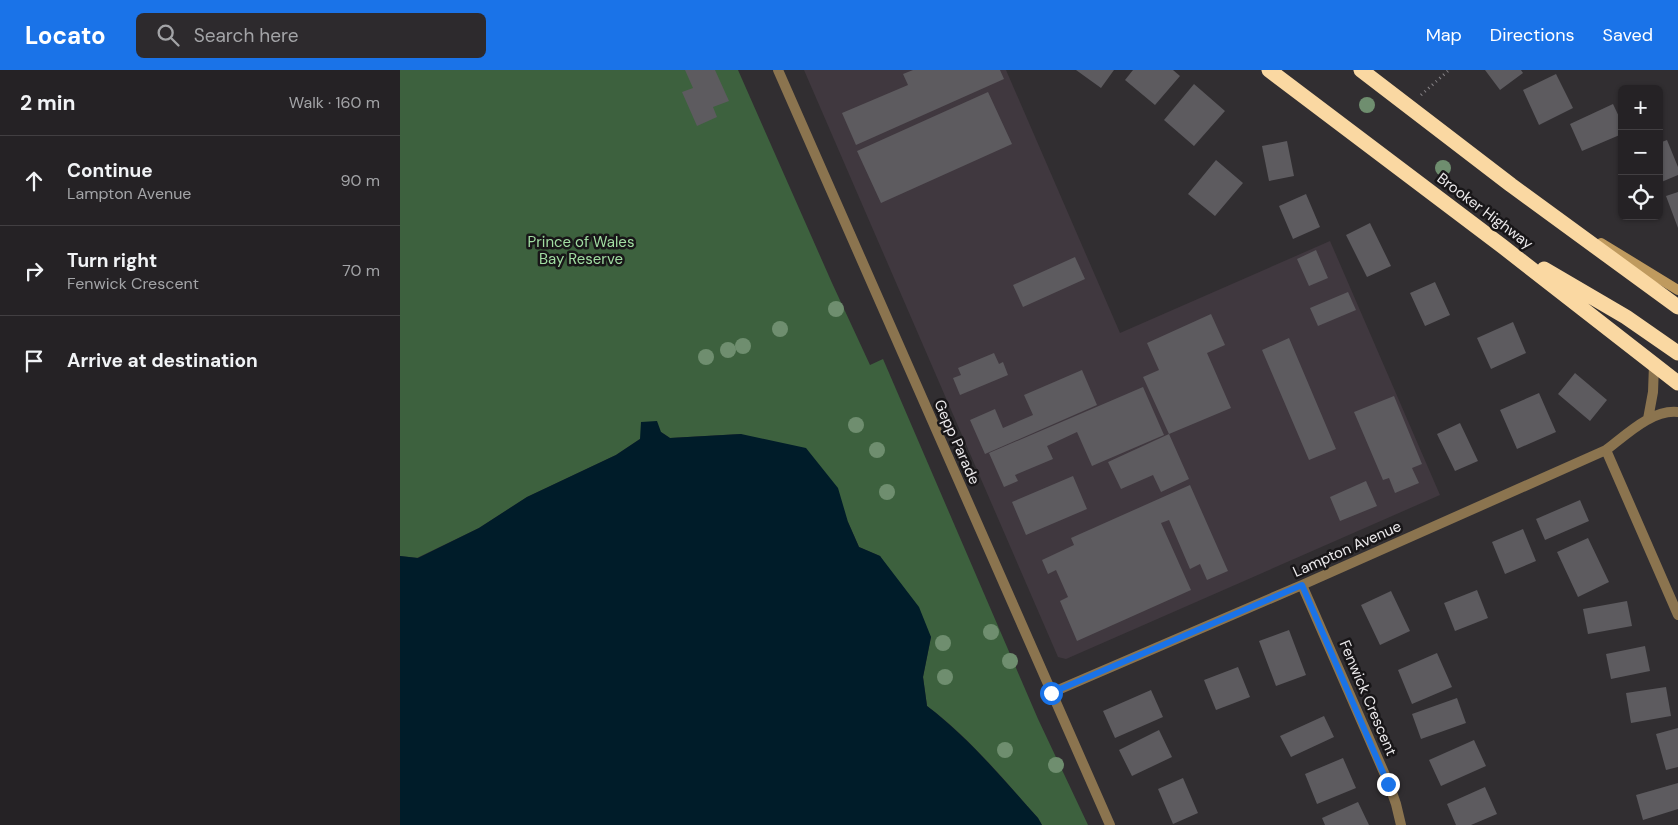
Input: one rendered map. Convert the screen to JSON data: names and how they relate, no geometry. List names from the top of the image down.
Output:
{
  "streets": {
    "highway": ["Brooker Highway"],
    "street": ["Gepp Parade", "Lampton Avenue", "Fenwick Crescent"]
  },
  "crossings": [
    ["Gepp Parade", "Lampton Avenue"],
    ["Lampton Avenue", "Fenwick Crescent"]
  ],
  "parks": ["Prince of Wales Bay Reserve"],
  "page": {
    "header": "Locato",
    "search": "Search here",
    "nav": ["Map", "Directions", "Saved"],
    "heading": ["2 min", "Walk · 160 m"],
    "map_buttons": ["+", "−"],
    "list": [
      ["Continue", "Lampton Avenue", "90 m"],
      ["Turn right", "Fenwick Crescent", "70 m"],
      "Arrive at destination"
    ]
  }
}
